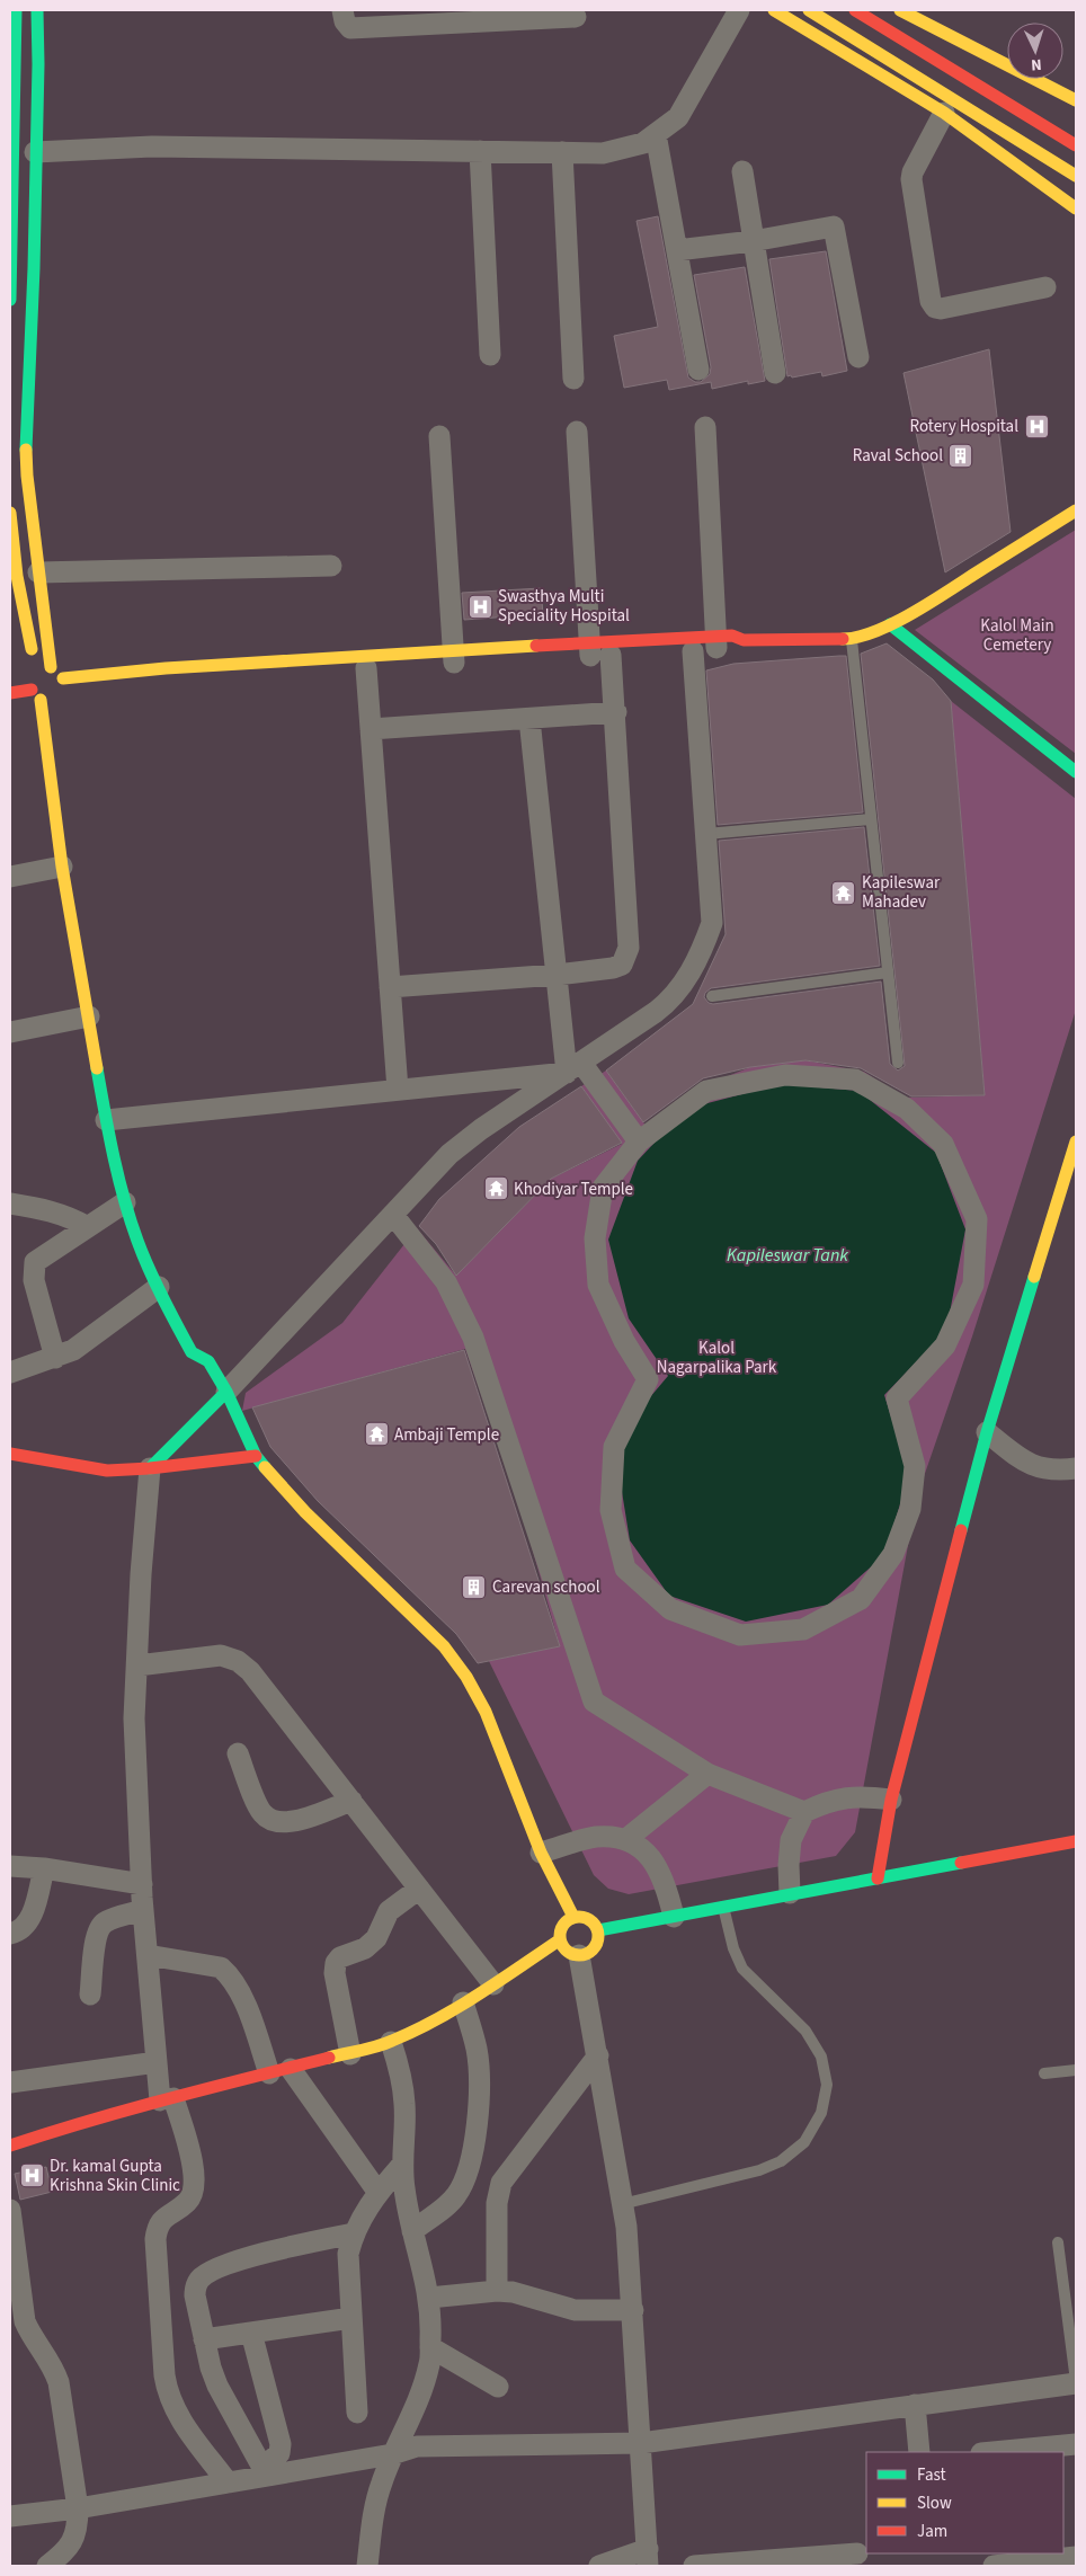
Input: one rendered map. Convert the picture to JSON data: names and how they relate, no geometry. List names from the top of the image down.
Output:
{
  "water": ["Kapileswar Tank"],
  "parks": ["Kalol Main Cemetery", "Kalol Nagarpalika Park"],
  "places": {
    "hospital": ["Rotery Hospital", "Swasthya Multi Speciality Hospital", "Dr. kamal Gupta Krishna Skin Clinic"],
    "building": ["Raval School", "Carevan school"],
    "temple": ["Kapileswar Mahadev", "Khodiyar Temple", "Ambaji Temple"]
  },
  "legend": ["Fast", "Slow", "Jam"],
  "north": "bottom"
}
